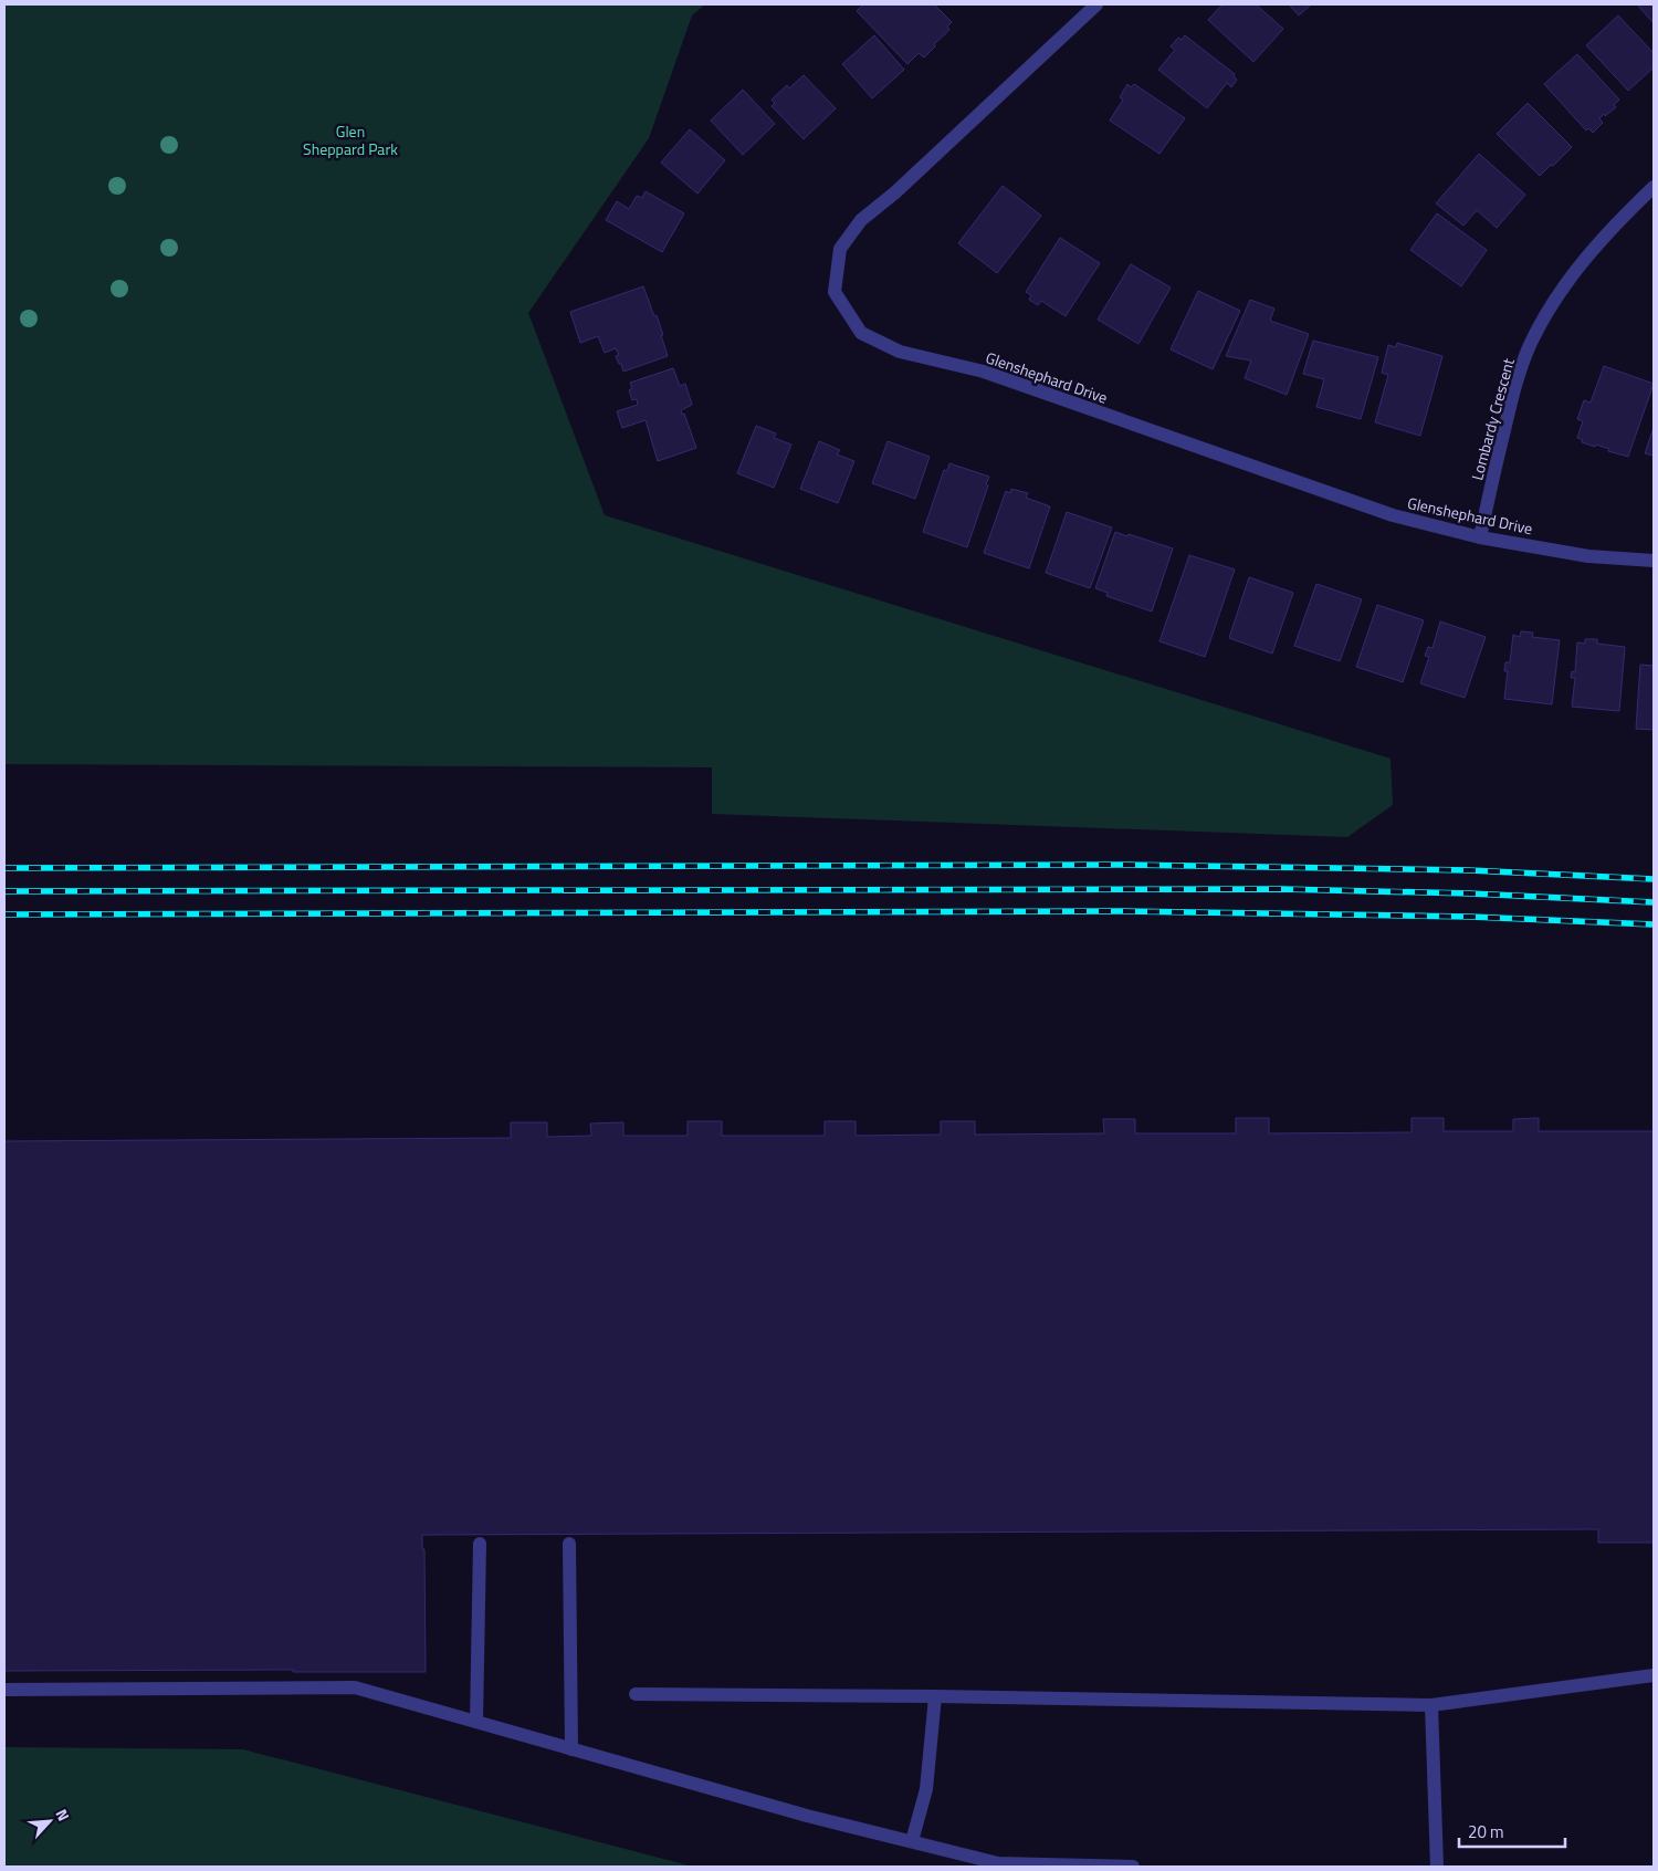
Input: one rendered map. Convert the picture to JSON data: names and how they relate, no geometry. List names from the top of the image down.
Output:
{
  "streets": {
    "street": ["Glenshephard Drive", "Lombardy Crescent"]
  },
  "crossings": [
    ["Glenshephard Drive", "Lombardy Crescent"]
  ],
  "parks": ["Glen Sheppard Park"],
  "scale_bar": "20 m",
  "north": "top right"
}
